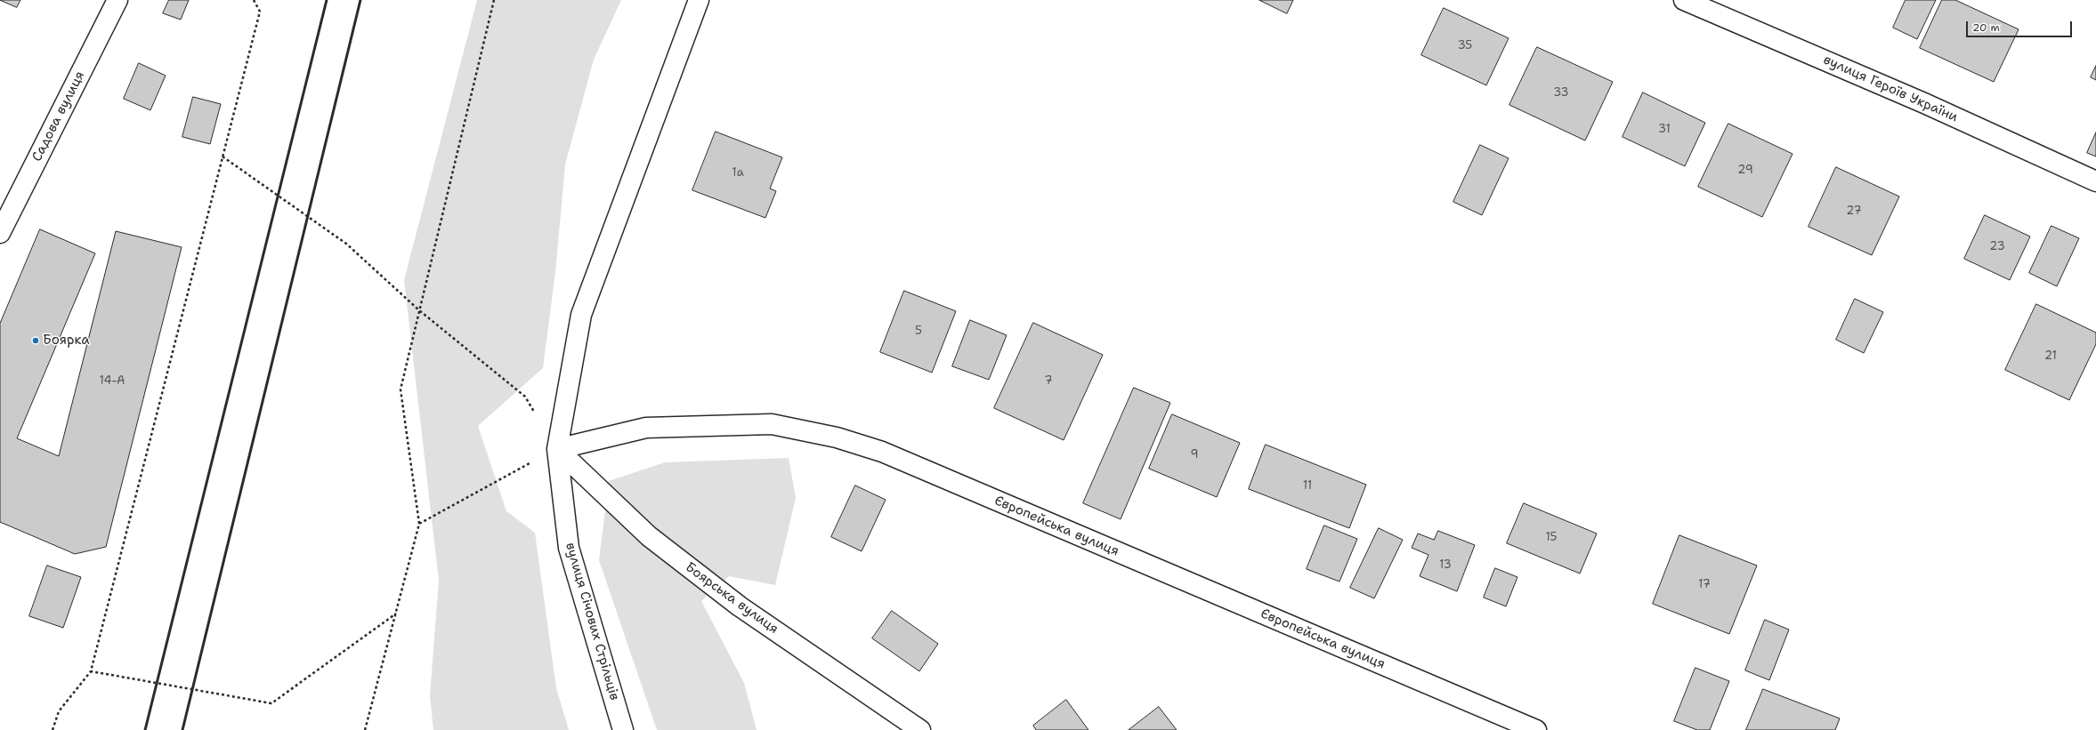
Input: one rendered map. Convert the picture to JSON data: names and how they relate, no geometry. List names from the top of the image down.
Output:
{
  "streets": {
    "street": [
      "вулиця Героїв України",
      "Садова вулиця",
      "Європейська вулиця",
      "Боярська вулиця",
      "вулиця Січових Стрільців"
    ]
  },
  "crossings": [
    ["Європейська вулиця", "Боярська вулиця"],
    ["Європейська вулиця", "вулиця Січових Стрільців"],
    ["Боярська вулиця", "вулиця Січових Стрільців"]
  ],
  "places": ["Боярка"],
  "house_numbers": [
    "35",
    "33",
    "31",
    "29",
    "1а",
    "27",
    "23",
    "5",
    "21",
    "14-А",
    "7",
    "9",
    "11",
    "15",
    "13",
    "17"
  ],
  "scale_bar": "20 m"
}
